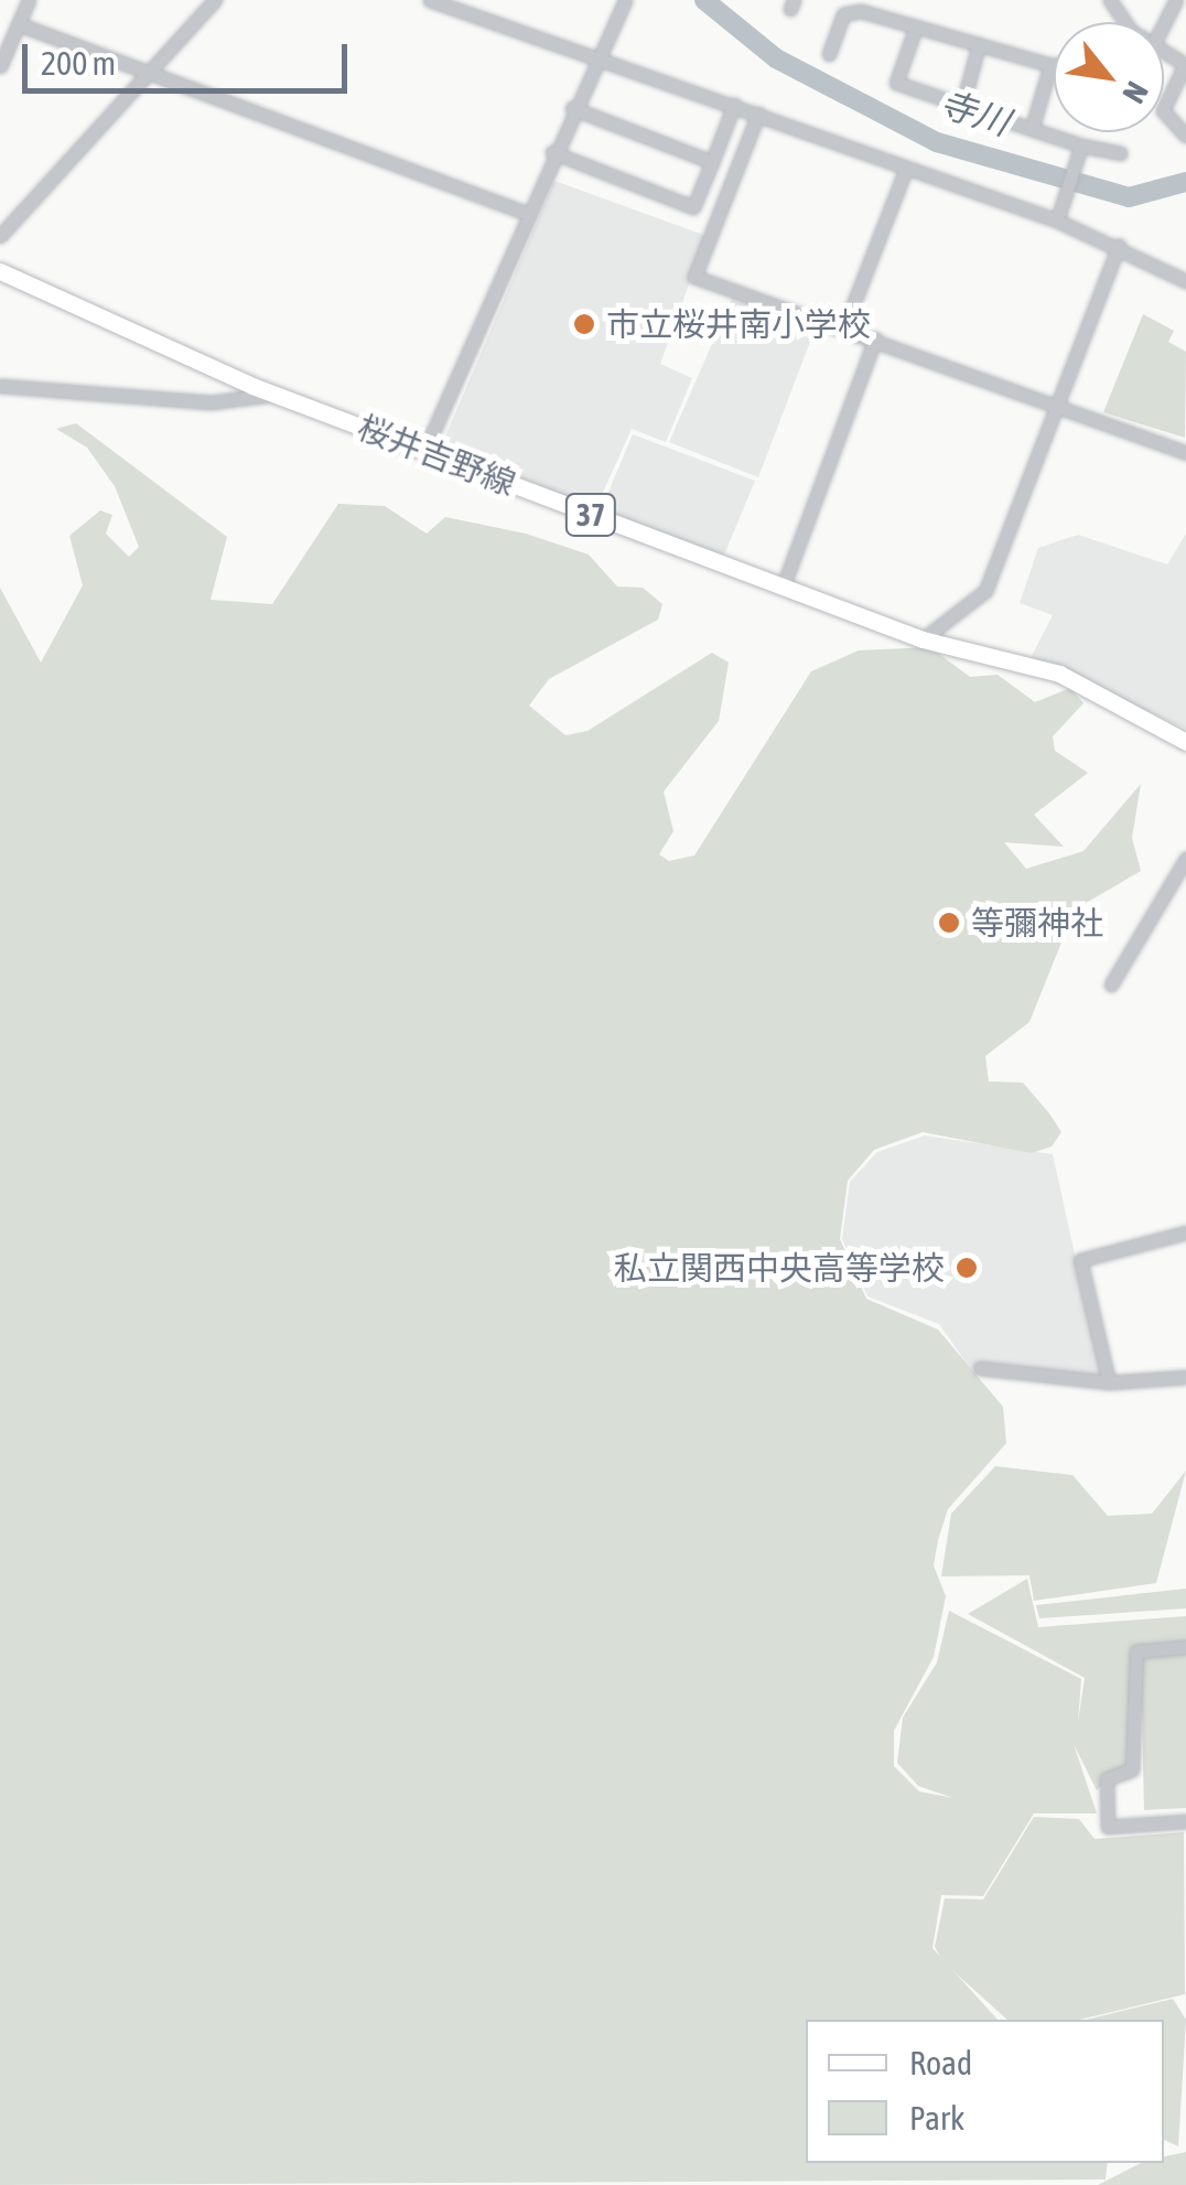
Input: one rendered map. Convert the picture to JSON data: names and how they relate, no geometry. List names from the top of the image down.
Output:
{
  "streets": {
    "main road": ["桜井吉野線", "37"]
  },
  "water": ["寺川"],
  "places": ["市立桜井南小学校", "等彌神社", "私立関西中央高等学校"],
  "legend": ["Road", "Park"],
  "scale_bar": "200 m",
  "north": "bottom right"
}
